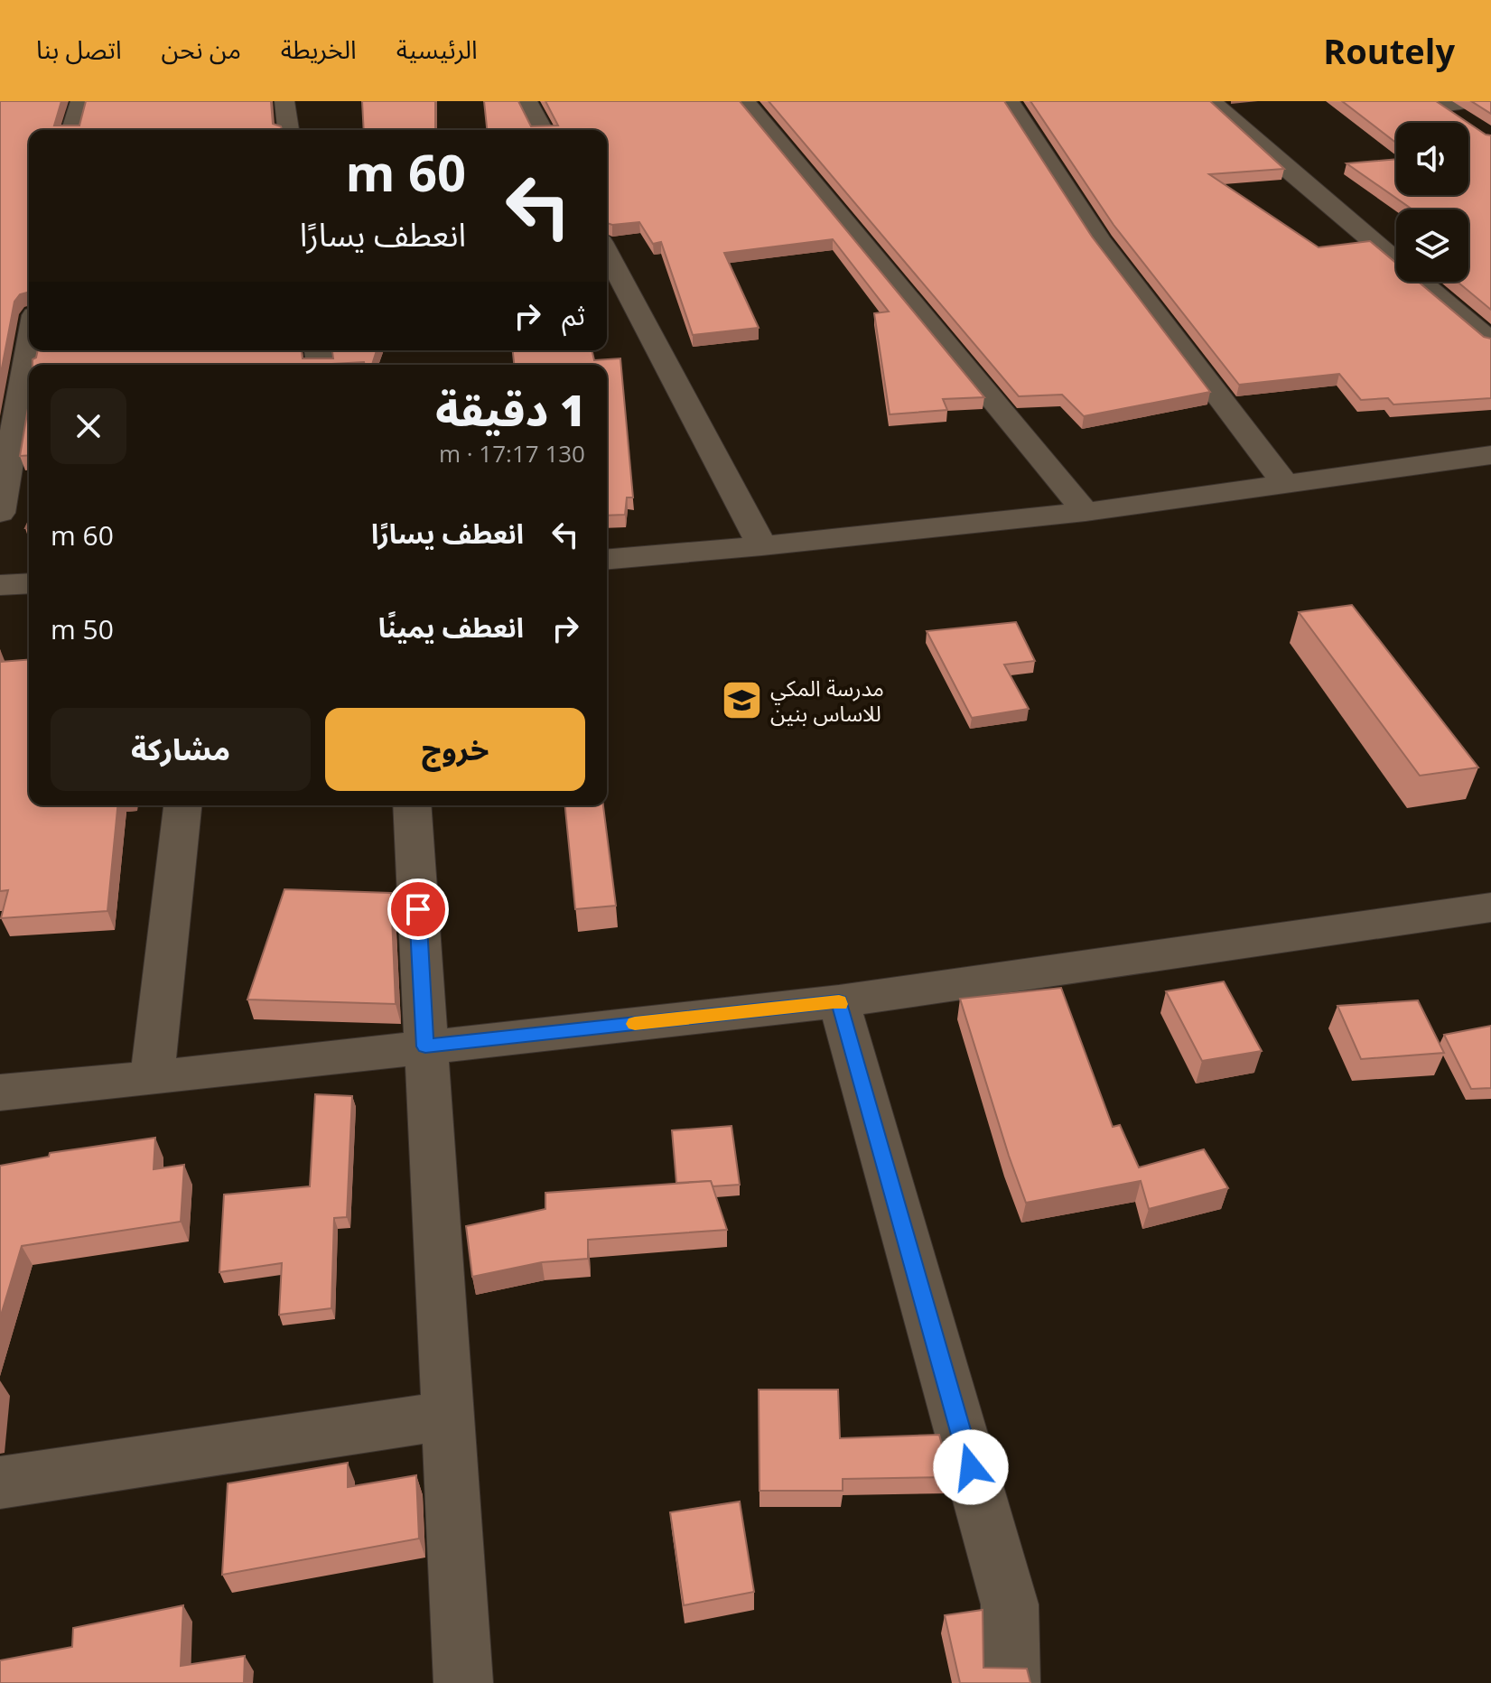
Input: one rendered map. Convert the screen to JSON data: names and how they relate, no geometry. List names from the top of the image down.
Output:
{
  "places": {
    "school or university": ["مدرسة المكي للاساس بنين"]
  },
  "page": {
    "header": "Routely",
    "nav": [
      "الرئيسية",
      "الخريطة",
      "من نحن",
      "اتصل بنا"
    ],
    "turn": ["60 m", "انعطف يسارًا"],
    "then": "ثم",
    "heading": ["1 دقيقة", "130 m · 17:17"],
    "list": [
      {
        "name": "انعطف يسارًا",
        "value": "60 m"
      },
      {
        "name": "انعطف يمينًا",
        "value": "50 m"
      }
    ],
    "buttons": ["خروج", "مشاركة"]
  }
}
